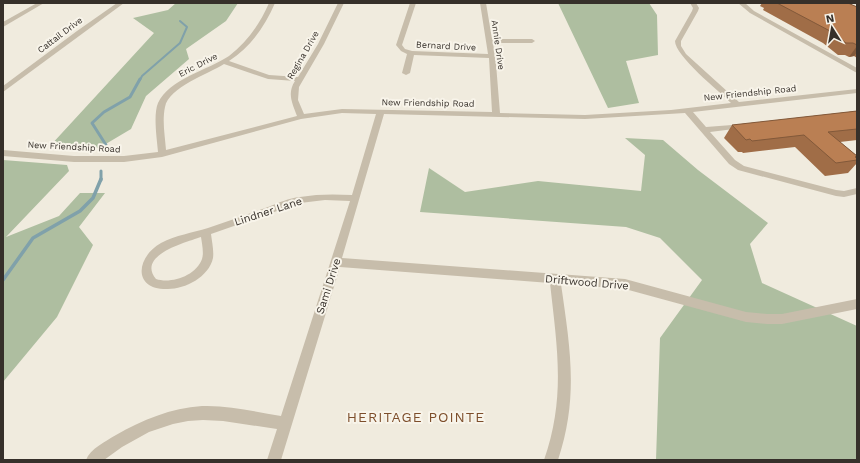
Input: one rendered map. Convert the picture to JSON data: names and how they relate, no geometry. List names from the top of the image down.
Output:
{
  "streets": {
    "street": [
      "Cattail Drive",
      "Annie Drive",
      "Bernard Drive",
      "Regina Drive",
      "Eric Drive",
      "New Friendship Road",
      "Lindner Lane",
      "Driftwood Drive",
      "Sami Drive"
    ]
  },
  "crossings": [
    ["Annie Drive", "Bernard Drive"],
    ["Annie Drive", "New Friendship Road"],
    ["Regina Drive", "New Friendship Road"],
    ["Eric Drive", "New Friendship Road"],
    ["New Friendship Road", "Sami Drive"],
    ["Lindner Lane", "Sami Drive"],
    ["Driftwood Drive", "Sami Drive"]
  ],
  "districts": ["HERITAGE POINTE"],
  "north": "top"
}
